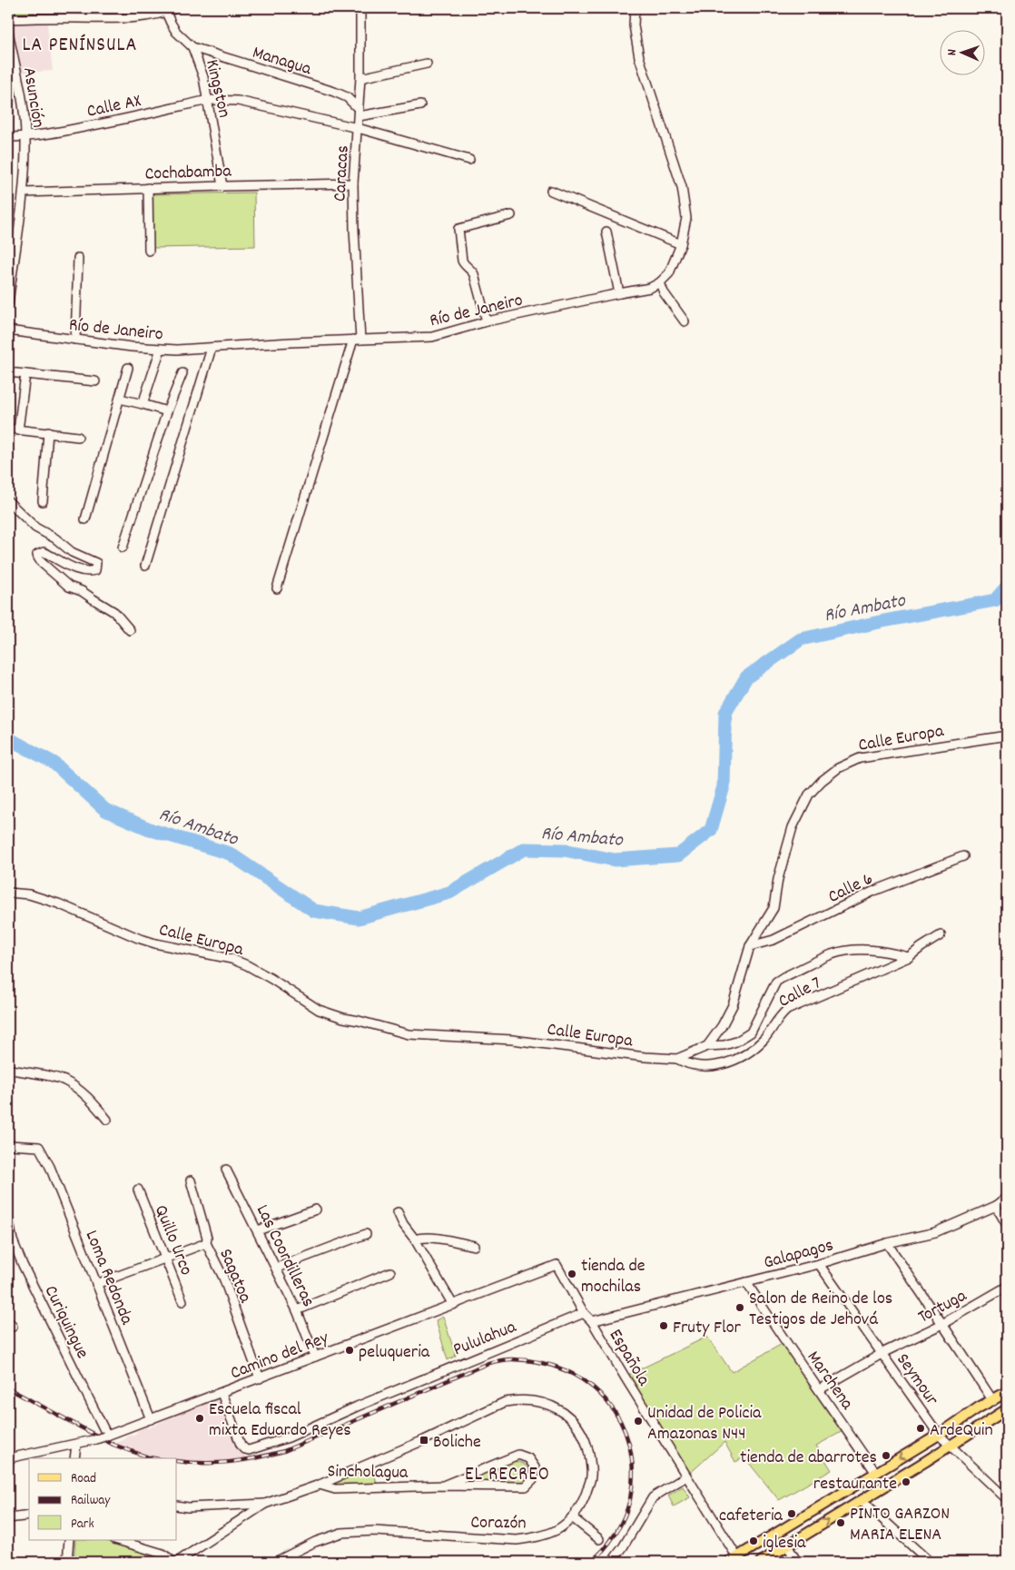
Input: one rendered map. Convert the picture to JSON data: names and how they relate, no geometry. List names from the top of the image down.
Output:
{
  "streets": {
    "street": [
      "Managua",
      "Kingston",
      "Asunción",
      "Calle AX",
      "Cochabamba",
      "Caracas",
      "Río de Janeiro",
      "Calle Europa",
      "Calle 6",
      "Calle 7",
      "Quillo Urco",
      "Galapagos",
      "Las Coordilleras",
      "Sagatoa",
      "Loma Redonda",
      "Tortuga",
      "Curiquingue",
      "Pululahua",
      "Camino del Rey",
      "Española",
      "Seymour",
      "Marchena",
      "Sincholagua",
      "Corazón"
    ]
  },
  "crossings": [
    ["Managua", "Kingston"],
    ["Managua", "Caracas"],
    ["Kingston", "Calle AX"],
    ["Kingston", "Cochabamba"],
    ["Asunción", "Calle AX"],
    ["Asunción", "Cochabamba"],
    ["Calle AX", "Caracas"],
    ["Cochabamba", "Caracas"],
    ["Caracas", "Río de Janeiro"],
    ["Calle Europa", "Calle 6"],
    ["Calle Europa", "Calle 7"],
    ["Quillo Urco", "Sagatoa"],
    ["Galapagos", "Española"],
    ["Galapagos", "Seymour"],
    ["Galapagos", "Marchena"],
    ["Las Coordilleras", "Camino del Rey"],
    ["Sagatoa", "Loma Redonda"],
    ["Sagatoa", "Camino del Rey"],
    ["Loma Redonda", "Camino del Rey"],
    ["Tortuga", "Seymour"],
    ["Tortuga", "Marchena"],
    ["Curiquingue", "Camino del Rey"],
    ["Pululahua", "Camino del Rey"],
    ["Pululahua", "Española"],
    ["Camino del Rey", "Española"],
    ["Sincholagua", "Corazón"]
  ],
  "districts": ["LA PENÍNSULA", "EL RECREO"],
  "water": ["Río Ambato"],
  "places": {
    "other": [
      "tienda de mochilas",
      "Salon de Reino de los Testigos de Jehová",
      "Fruty Flor",
      "peluqueria",
      "Escuela fiscal mixta Eduardo Reyes",
      "Unidad de Policia Amazonas N44",
      "ArdeQuin",
      "tienda de abarrotes",
      "restaurante",
      "cafeteria",
      "PINTO GARZON MARIA ELENA",
      "iglesia"
    ],
    "transit": ["Boliche"]
  },
  "legend": ["Road", "Railway", "Park"],
  "north": "left"
}
